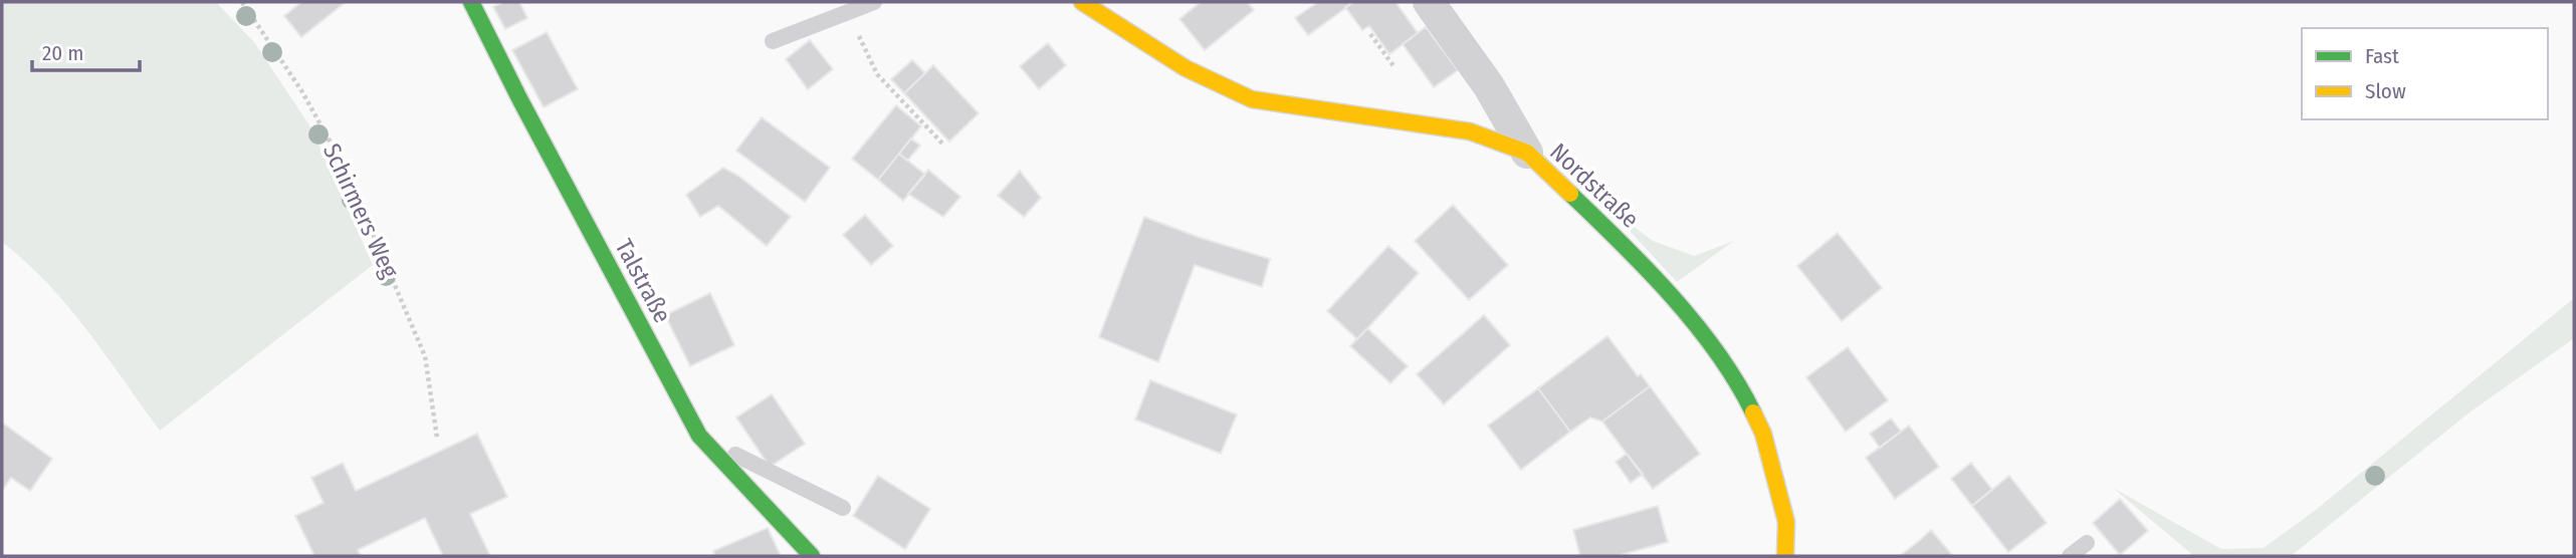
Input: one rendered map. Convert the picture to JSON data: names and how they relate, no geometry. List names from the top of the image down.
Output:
{
  "streets": {
    "street": ["Nordstraße", "Talstraße"],
    "path": ["Schirmers Weg"]
  },
  "legend": ["Fast", "Slow"],
  "scale_bar": "20 m"
}
